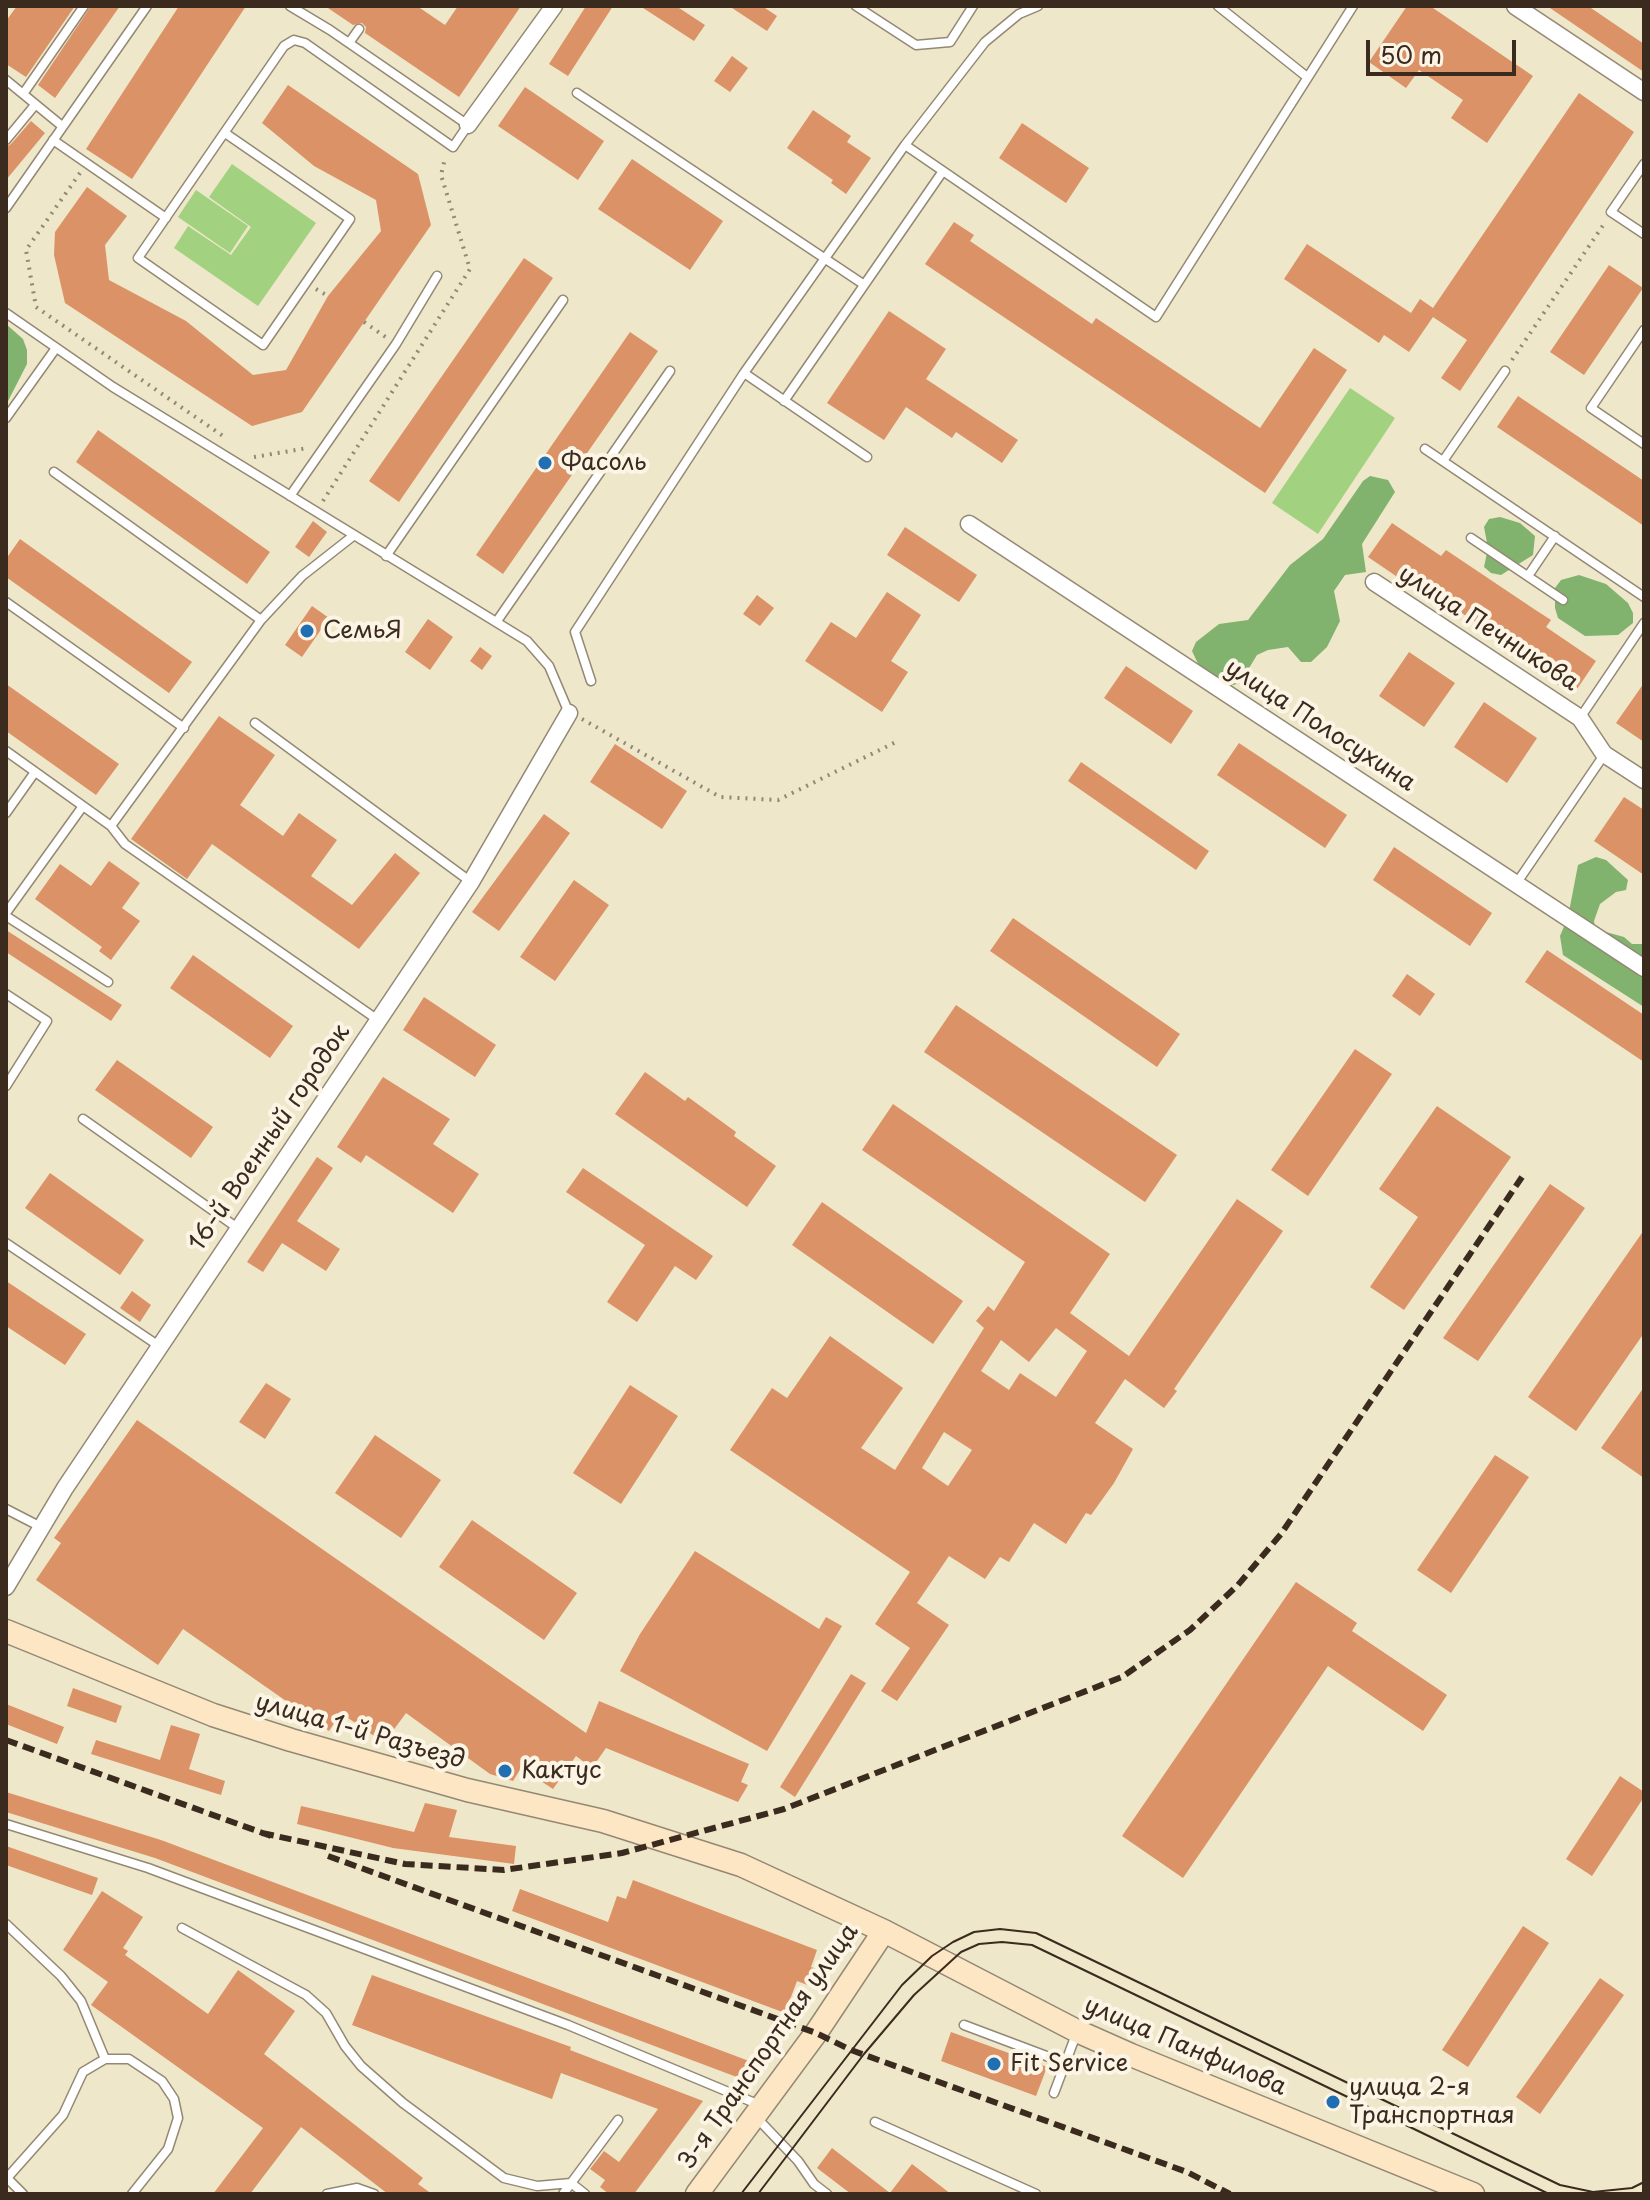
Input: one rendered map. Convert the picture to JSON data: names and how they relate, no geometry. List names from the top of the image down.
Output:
{
  "streets": {
    "main road": ["улица 1-й Разъезд", "3-я Транспортная улица", "улица Панфилова"],
    "street": ["улица Печникова", "улица Полосухина", "16-й Военный городок"]
  },
  "crossings": [
    ["улица 1-й Разъезд", "3-я Транспортная улица"],
    ["улица 1-й Разъезд", "улица Панфилова"],
    ["3-я Транспортная улица", "улица Панфилова"]
  ],
  "places": [
    "Фасоль",
    "СемьЯ",
    "Кактус",
    "Fit Service",
    "улица 2-я Транспортная"
  ],
  "scale_bar": "50 m"
}
